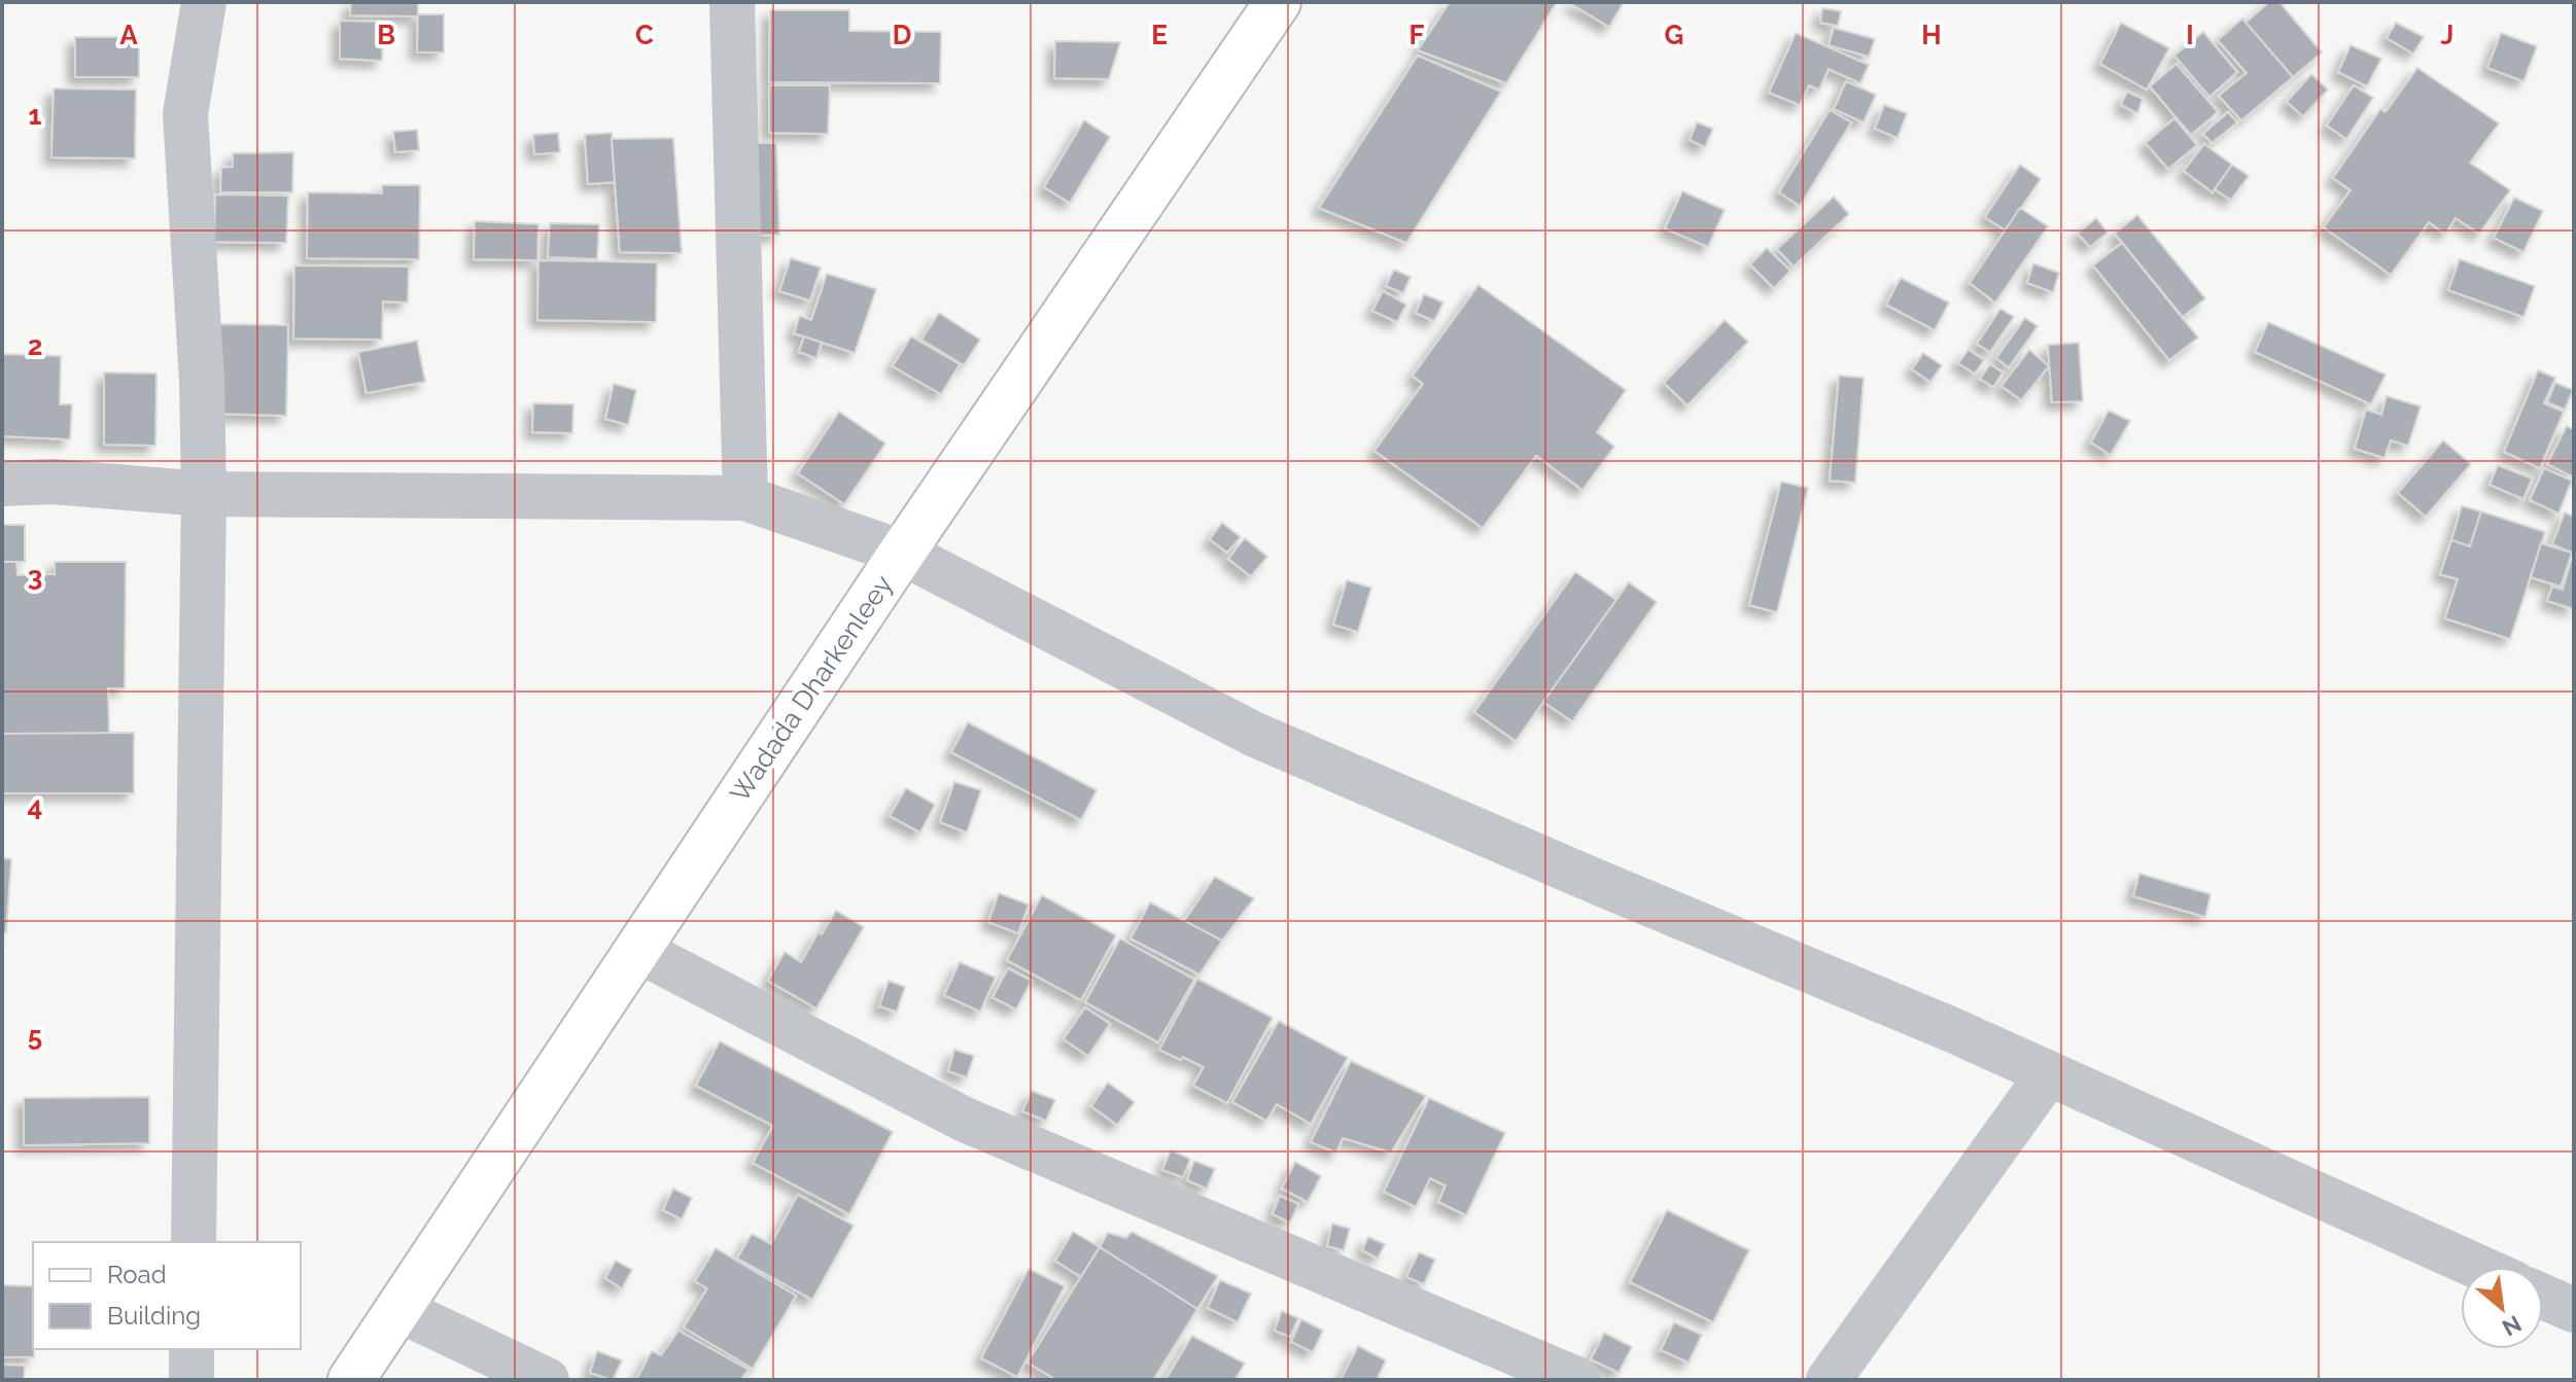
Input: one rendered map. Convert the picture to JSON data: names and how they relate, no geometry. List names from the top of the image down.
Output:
{
  "streets": {
    "main road": ["Wadada Dharkenleey"]
  },
  "legend": ["Road", "Building"],
  "north": "bottom right",
  "grid": {
    "columns": [
      "A",
      "B",
      "C",
      "D",
      "E",
      "F",
      "G",
      "H",
      "I",
      "J"
    ],
    "rows": [
      "1",
      "2",
      "3",
      "4",
      "5"
    ]
  }
}
